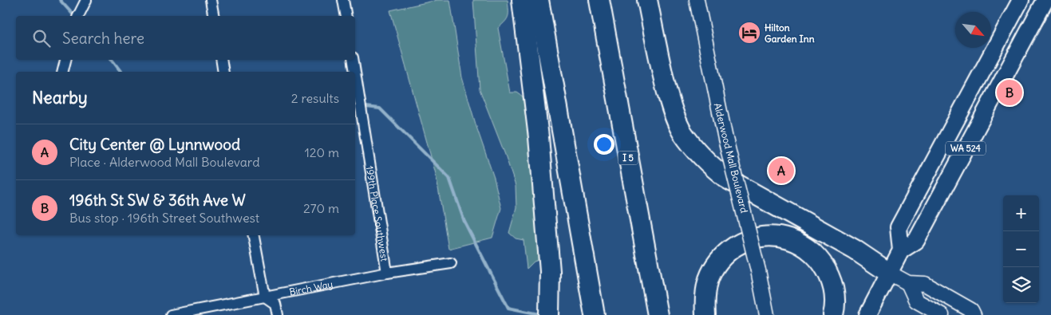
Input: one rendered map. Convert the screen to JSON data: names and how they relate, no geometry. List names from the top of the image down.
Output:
{
  "streets": {
    "highway": ["I 5"],
    "main road": ["WA 524", "Alderwood Mall Boulevard"],
    "street": ["199th Place Southwest", "Birch Way"]
  },
  "crossings": [
    ["199th Place Southwest", "Birch Way"]
  ],
  "places": {
    "hotel": ["Hilton Garden Inn"]
  },
  "north": "bottom right",
  "page": {
    "search": "Search here",
    "heading": ["Nearby", "2 results"],
    "pins": ["B", "A"],
    "list": [
      {
        "mark": "A",
        "name": "City Center @ Lynnwood",
        "note": "Place · Alderwood Mall Boulevard",
        "value": "120 m"
      },
      {
        "mark": "B",
        "name": "196th St SW & 36th Ave W",
        "note": "Bus stop · 196th Street Southwest",
        "value": "270 m"
      }
    ],
    "map_buttons": ["+", "−"]
  }
}
